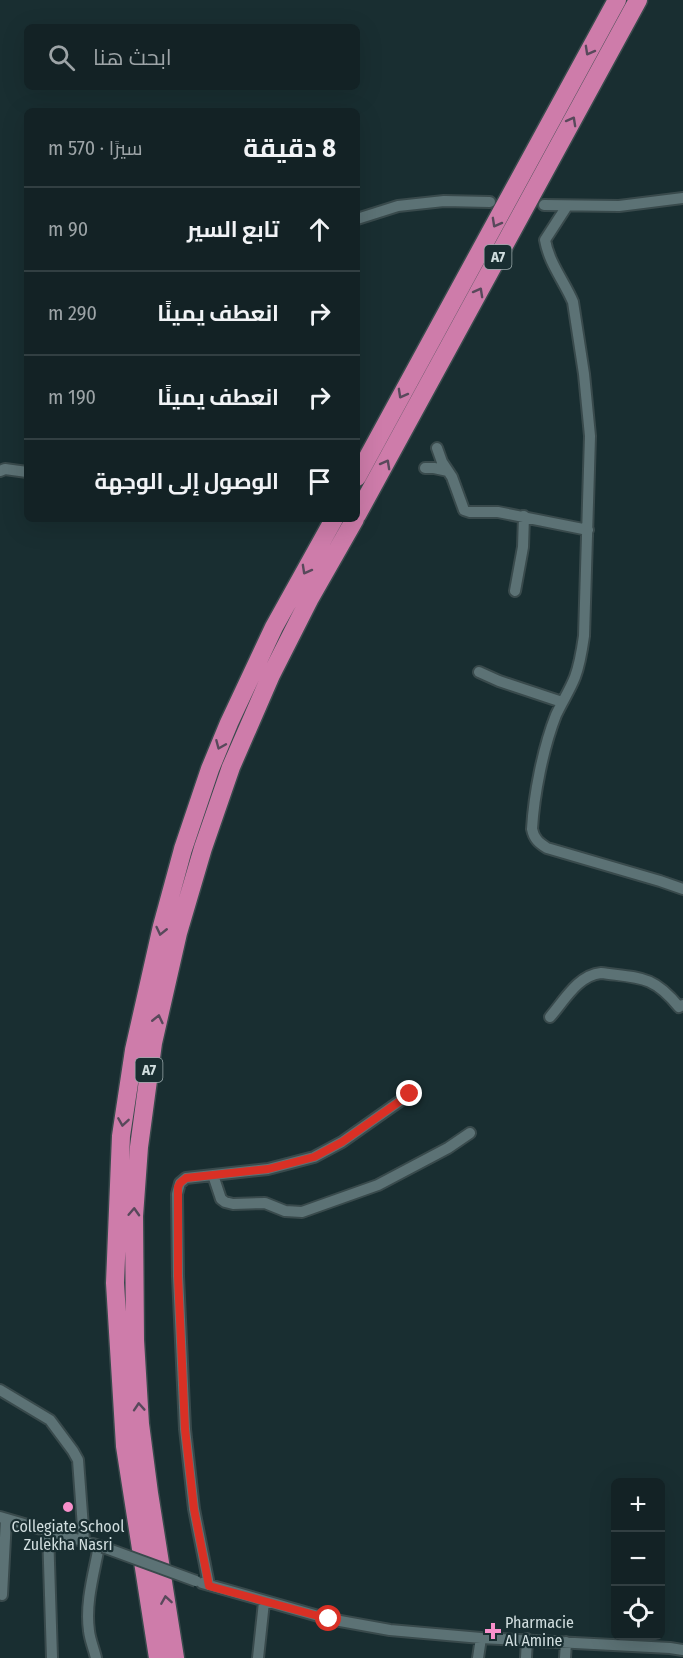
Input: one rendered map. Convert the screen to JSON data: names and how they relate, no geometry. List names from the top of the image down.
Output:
{
  "streets": {
    "highway": ["A7"]
  },
  "places": {
    "other": ["Collegiate School Zulekha Nasri"],
    "health": ["Pharmacie Al Amine"]
  },
  "page": {
    "search": "ابحث هنا",
    "heading": ["8 دقيقة", "سيرًا · 570 m"],
    "list": [
      ["تابع السير", "90 m"],
      ["انعطف يمينًا", "290 m"],
      ["انعطف يمينًا", "190 m"],
      "الوصول إلى الوجهة"
    ],
    "map_buttons": ["+", "−"]
  }
}
